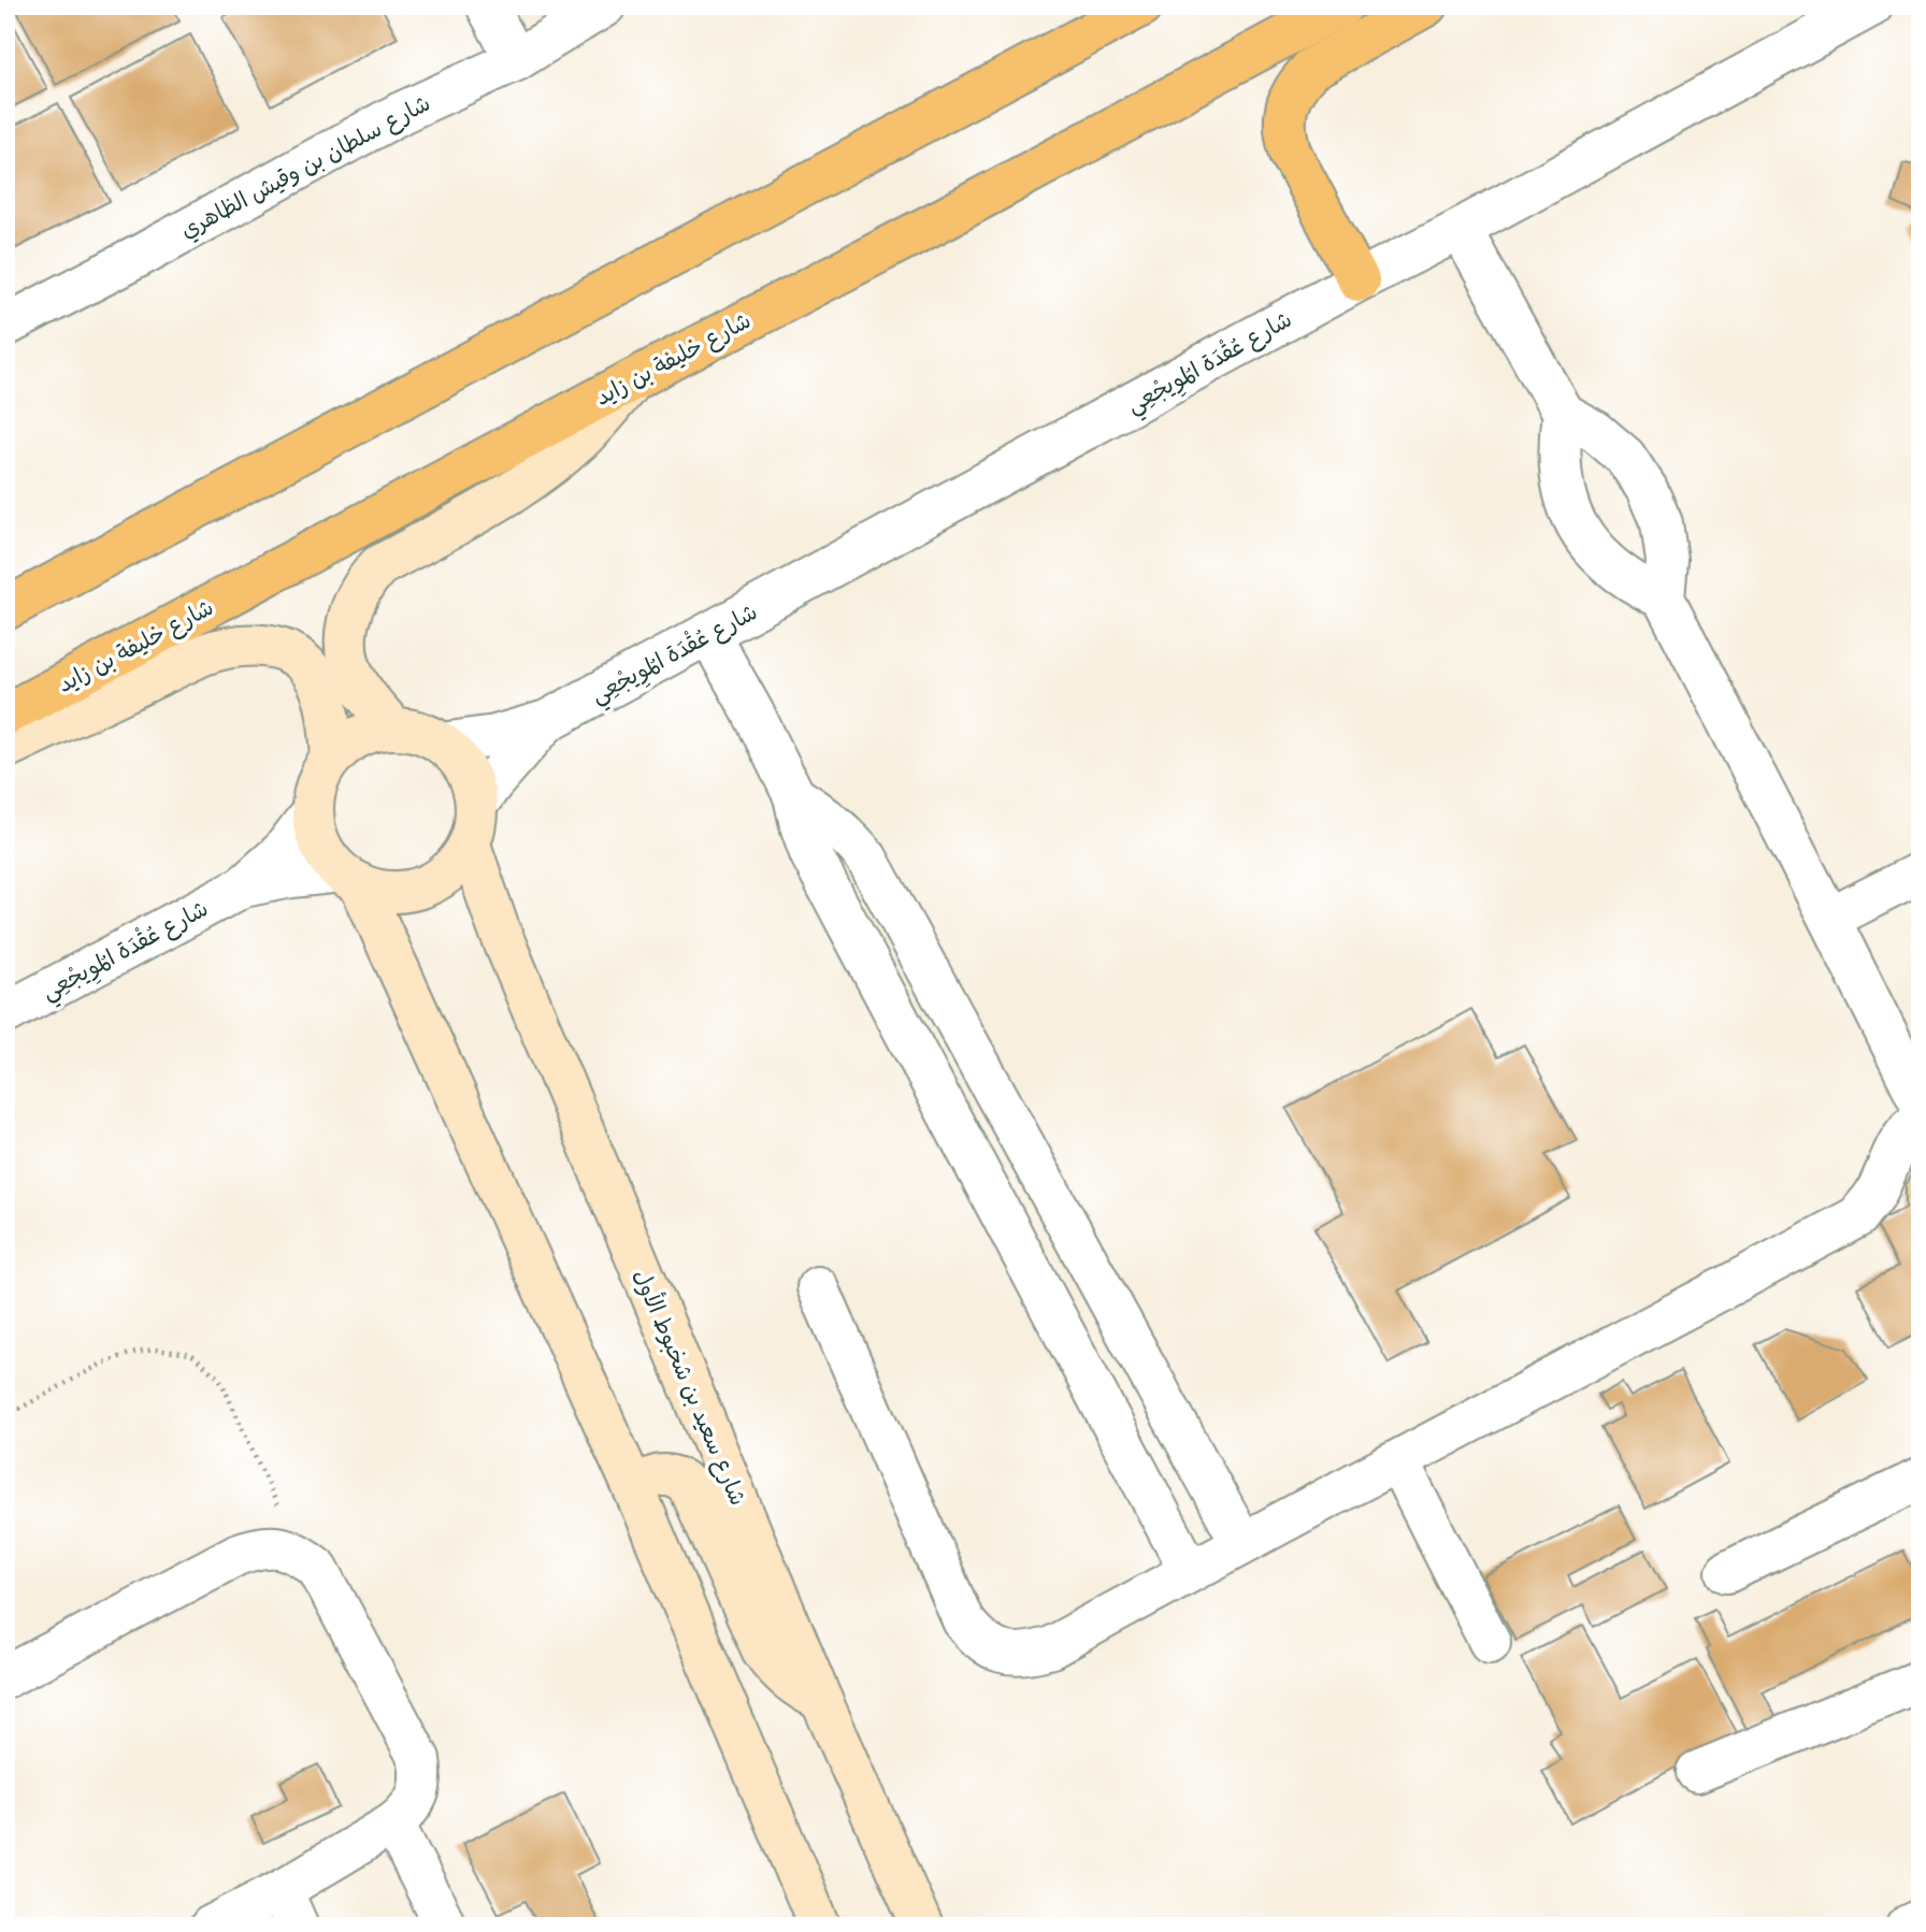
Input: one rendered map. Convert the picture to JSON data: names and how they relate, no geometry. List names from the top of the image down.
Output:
{
  "streets": {
    "highway": ["شارع خليفة بن زايد"],
    "main road": ["شارع سعيد بن شخبوط الأول"],
    "street": ["شارع سلطان بن وقيش الظاهري", "شارع عُقْدَة المُوِيجْعِي"]
  },
  "crossings": [
    ["شارع عُقْدَة المُوِيجْعِي", "شارع سعيد بن شخبوط الأول"]
  ]
}
